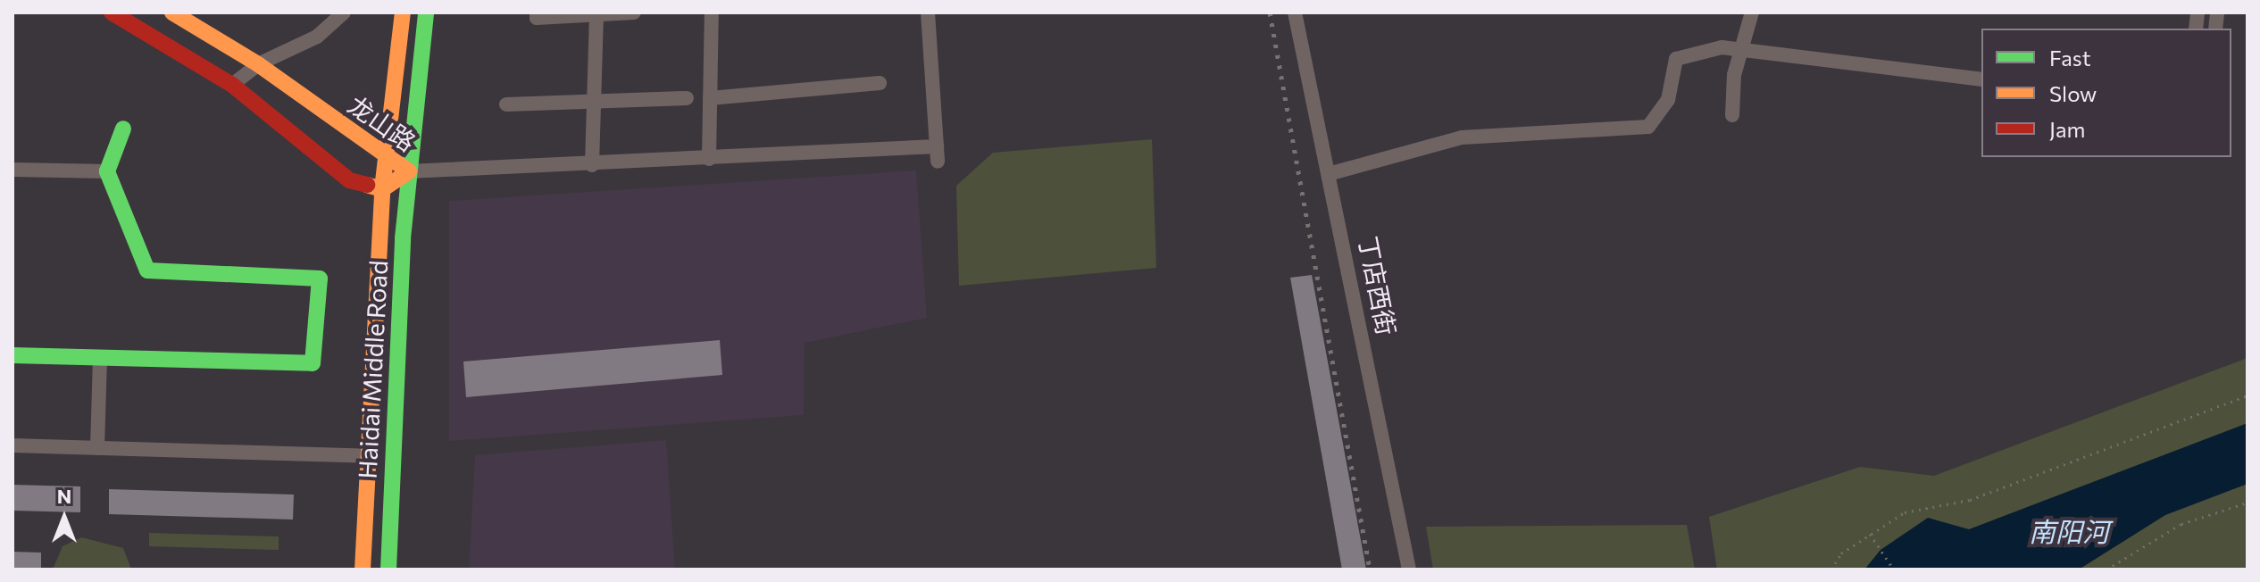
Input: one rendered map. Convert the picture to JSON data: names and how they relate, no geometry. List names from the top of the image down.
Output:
{
  "streets": {
    "street": ["龙山路", "丁店西街", "Haidai Middle Road"]
  },
  "crossings": [
    ["龙山路", "Haidai Middle Road"]
  ],
  "water": ["南阳河"],
  "legend": ["Fast", "Slow", "Jam"],
  "north": "top"
}
